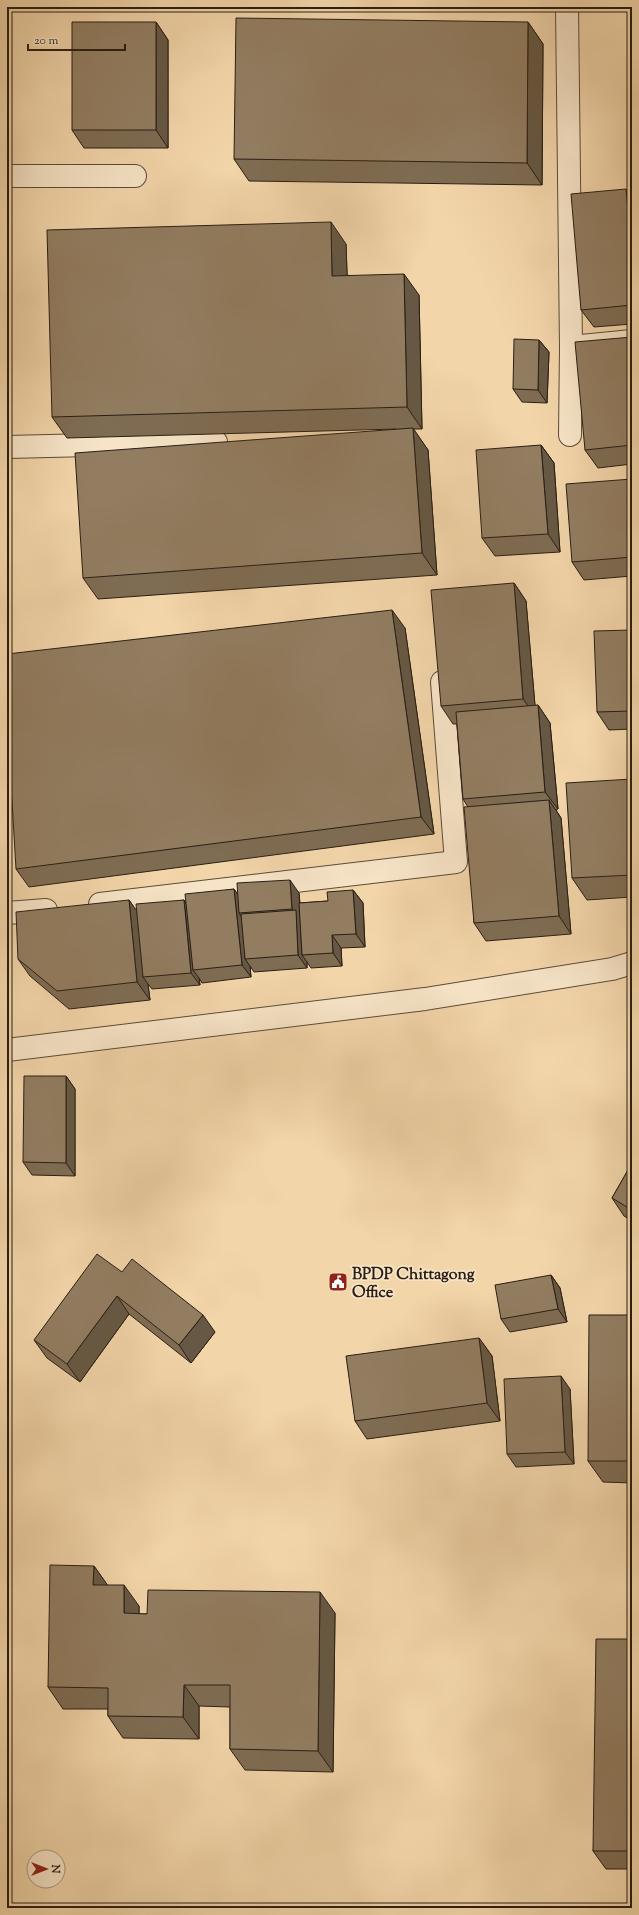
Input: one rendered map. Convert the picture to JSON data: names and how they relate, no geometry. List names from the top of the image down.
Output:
{
  "places": {
    "public building": ["BPDP Chittagong Office"]
  },
  "scale_bar": "20 m",
  "north": "right"
}
